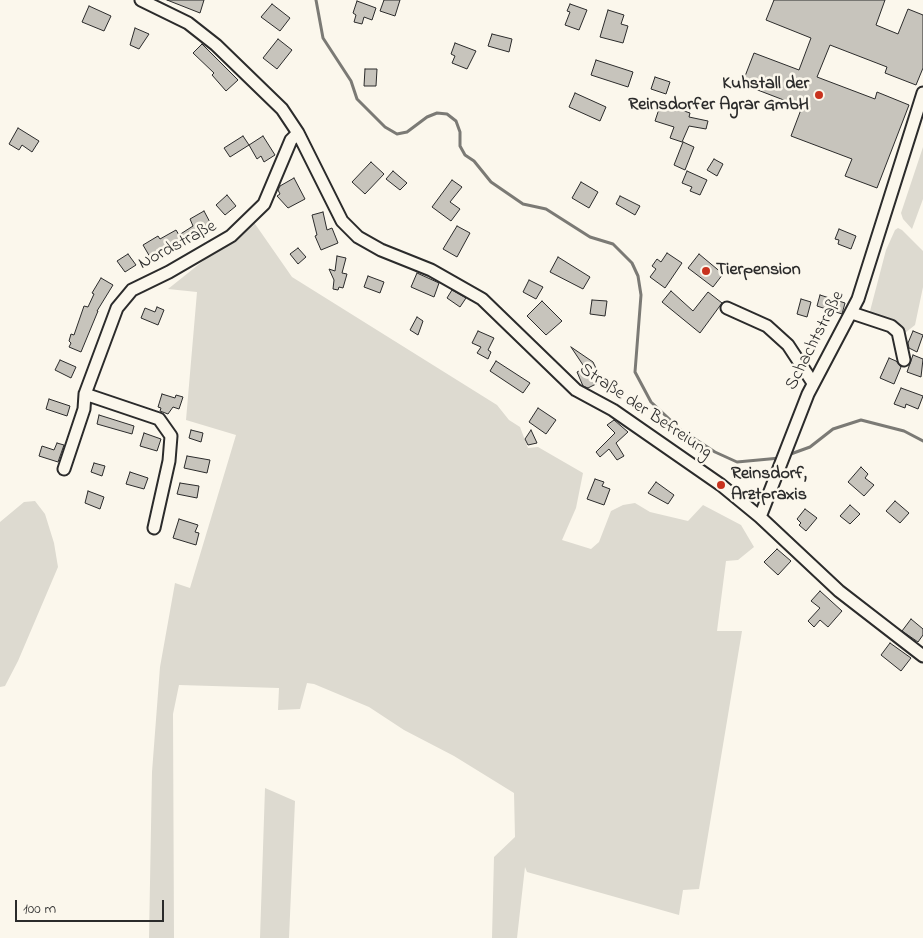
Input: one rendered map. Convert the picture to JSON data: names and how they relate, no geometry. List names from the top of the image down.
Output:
{
  "streets": {
    "street": ["Nordstraße", "Schachtstraße", "Straße der Befreiung"]
  },
  "crossings": [
    ["Nordstraße", "Straße der Befreiung"],
    ["Schachtstraße", "Straße der Befreiung"]
  ],
  "places": ["Kuhstall der Reinsdorfer Agrar GmbH", "Tierpension", "Reinsdorf, Arztpraxis"],
  "scale_bar": "100 m"
}
